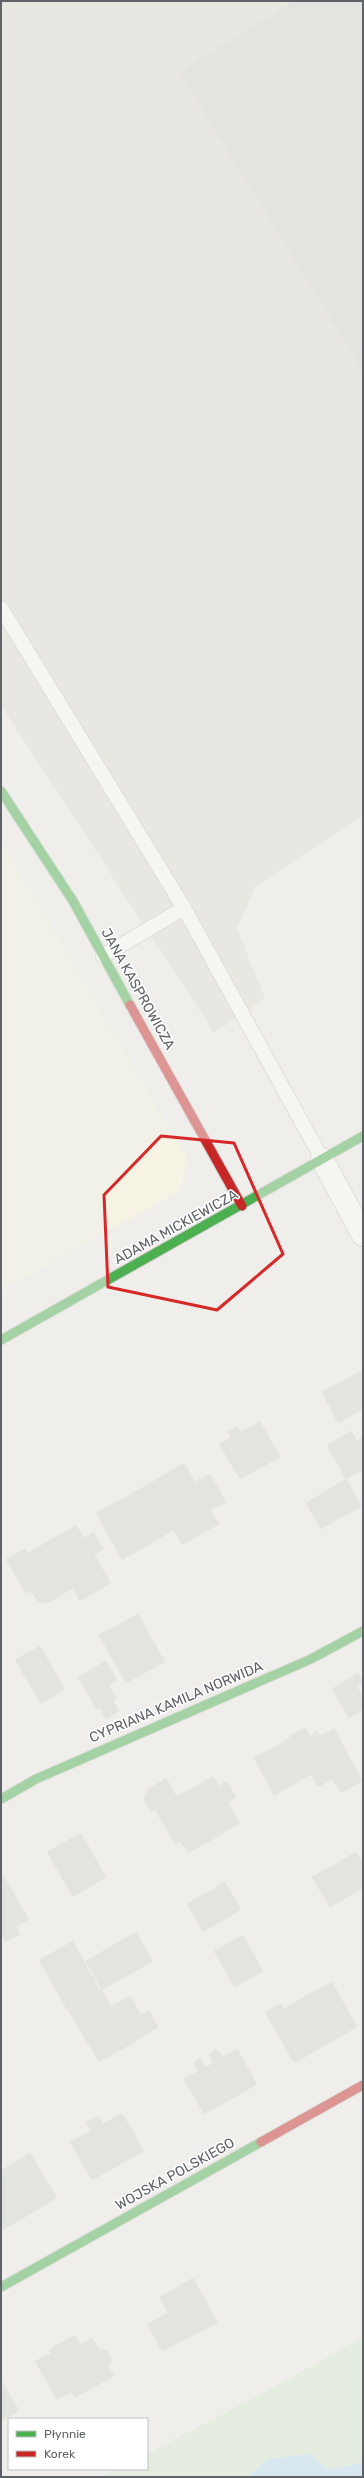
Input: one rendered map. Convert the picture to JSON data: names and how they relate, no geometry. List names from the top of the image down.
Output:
{
  "streets": {
    "street": [
      "JANA KASPROWICZA",
      "ADAMA MICKIEWICZA",
      "CYPRIANA KAMILA NORWIDA",
      "WOJSKA POLSKIEGO"
    ]
  },
  "crossings": [
    ["JANA KASPROWICZA", "ADAMA MICKIEWICZA"]
  ],
  "legend": ["Płynnie", "Korek"]
}
